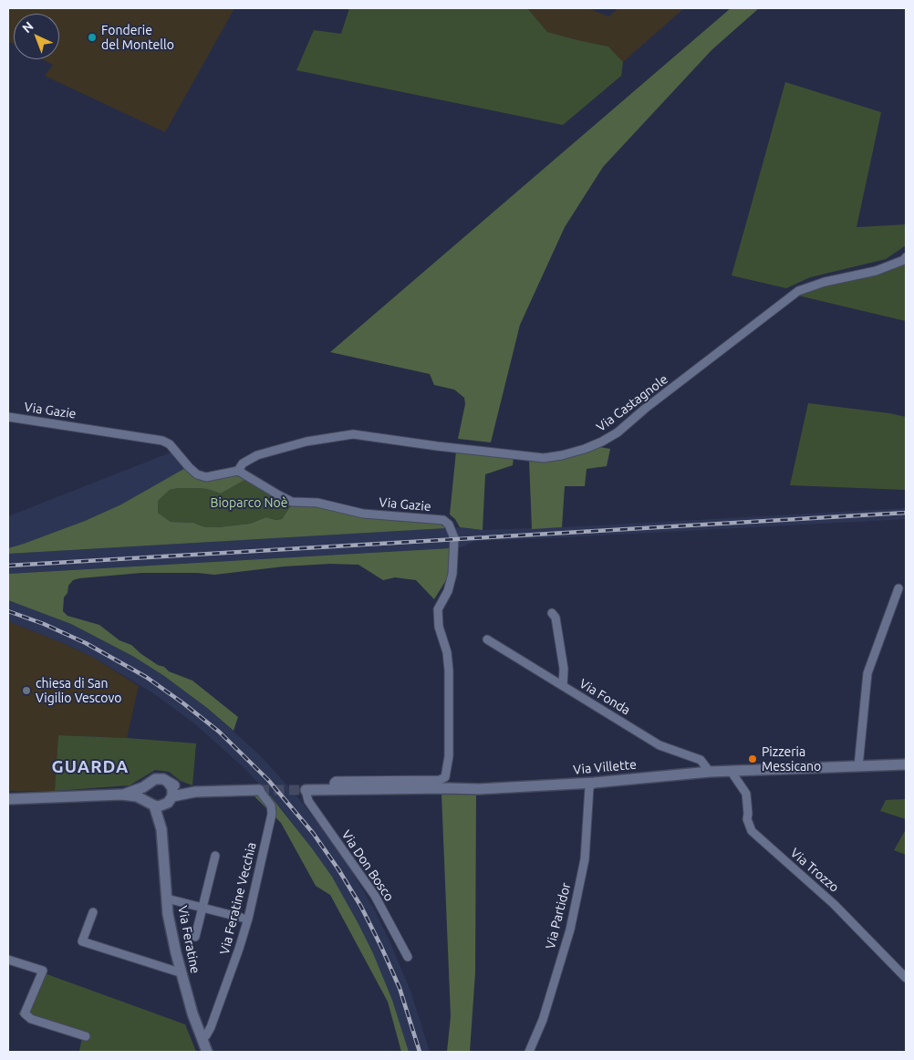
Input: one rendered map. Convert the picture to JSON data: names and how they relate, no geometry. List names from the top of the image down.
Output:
{
  "streets": {
    "street": [
      "Via Castagnole",
      "Via Gazie",
      "Via Fonda",
      "Via Villette",
      "Via Don Bosco",
      "Via Trozzo",
      "Via Feratine Vecchia",
      "Via Partidor",
      "Via Feratine"
    ]
  },
  "crossings": [
    ["Via Castagnole", "Via Gazie"],
    ["Via Gazie", "Via Villette"],
    ["Via Fonda", "Via Villette"],
    ["Via Villette", "Via Don Bosco"],
    ["Via Villette", "Via Trozzo"],
    ["Via Villette", "Via Partidor"],
    ["Via Feratine Vecchia", "Via Feratine"]
  ],
  "districts": ["GUARDA"],
  "parks": ["Bioparco Noè"],
  "places": ["Fonderie del Montello", "chiesa di San Vigilio Vescovo", "Pizzeria Messicano"],
  "north": "top left"
}
